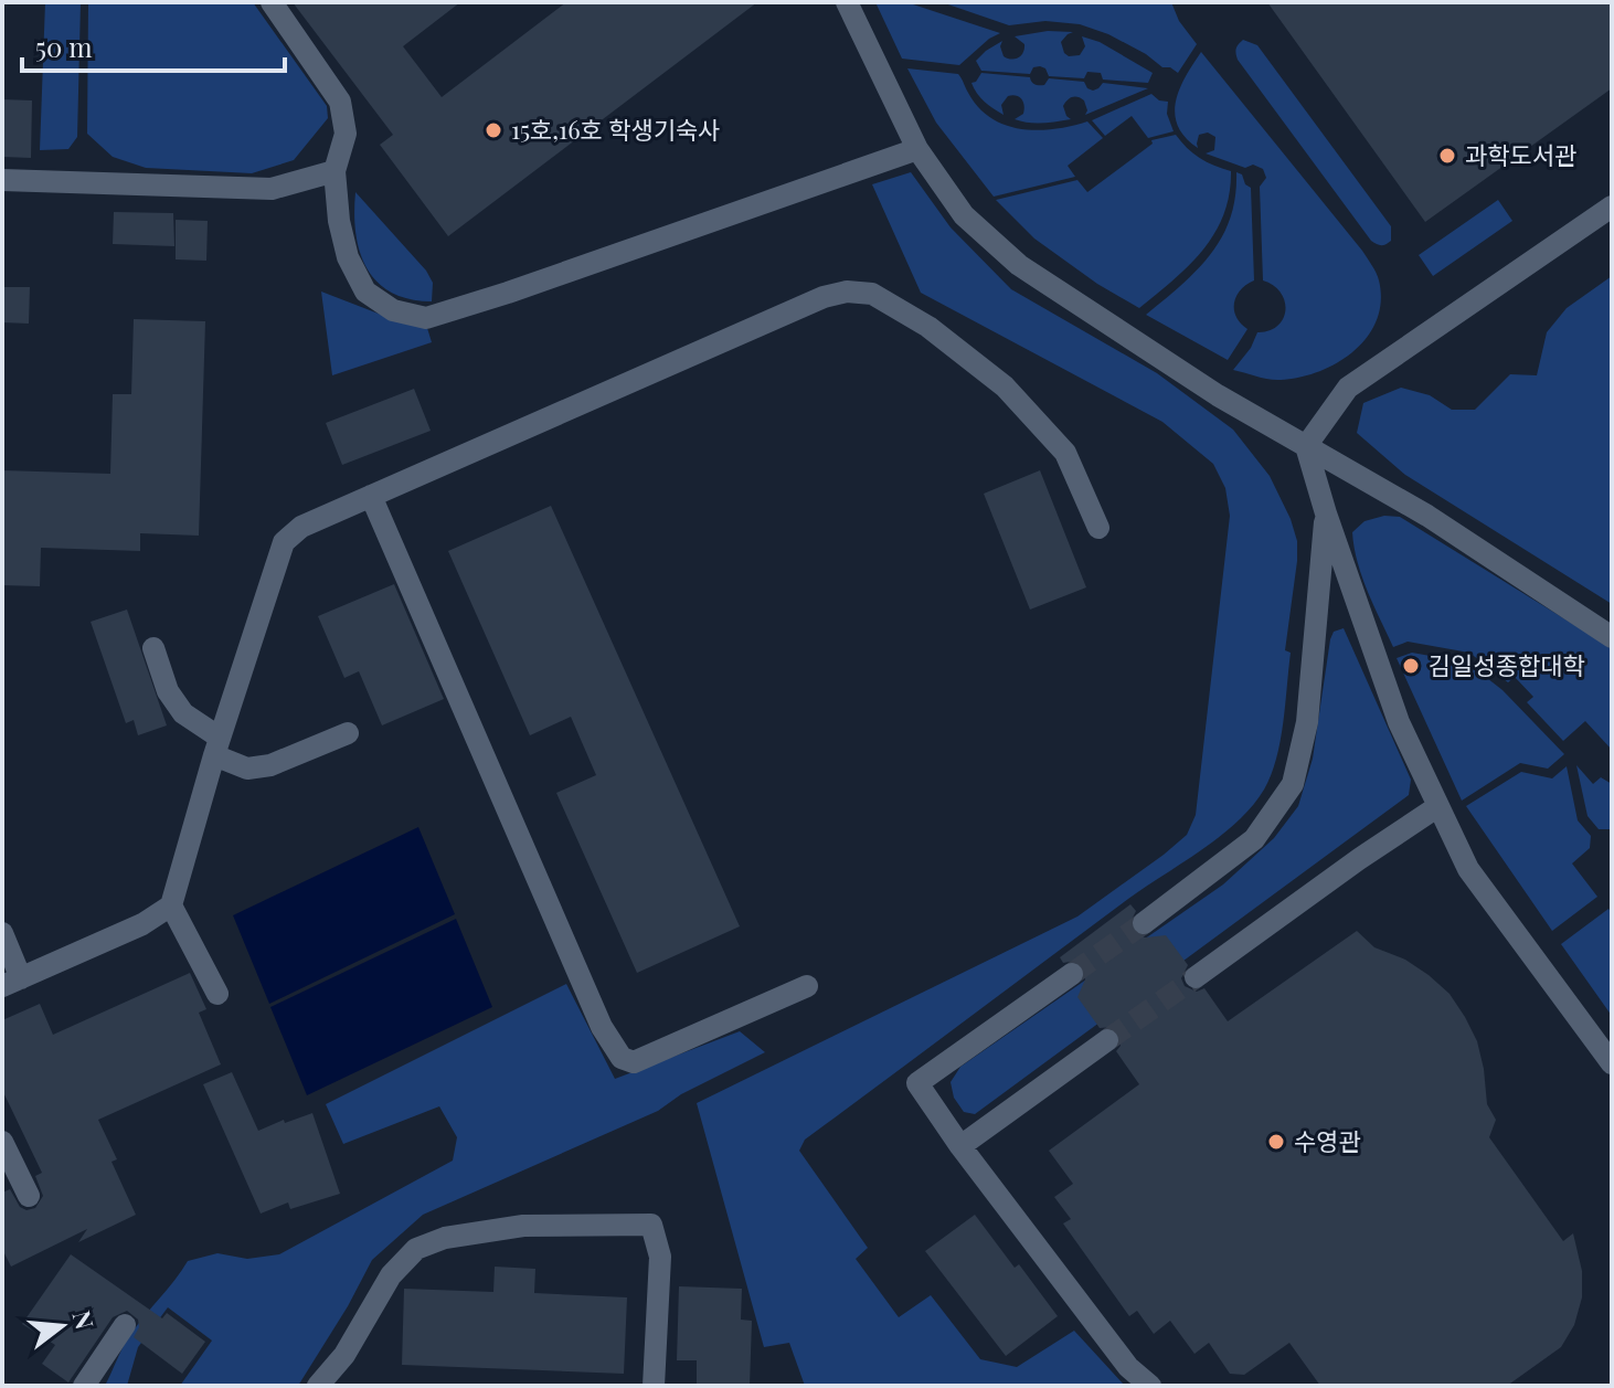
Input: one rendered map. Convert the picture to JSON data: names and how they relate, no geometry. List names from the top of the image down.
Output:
{
  "places": [
    "15호,16호 학생기숙사",
    "과학도서관",
    "김일성종합대학",
    "수영관"
  ],
  "scale_bar": "50 m",
  "north": "right"
}
